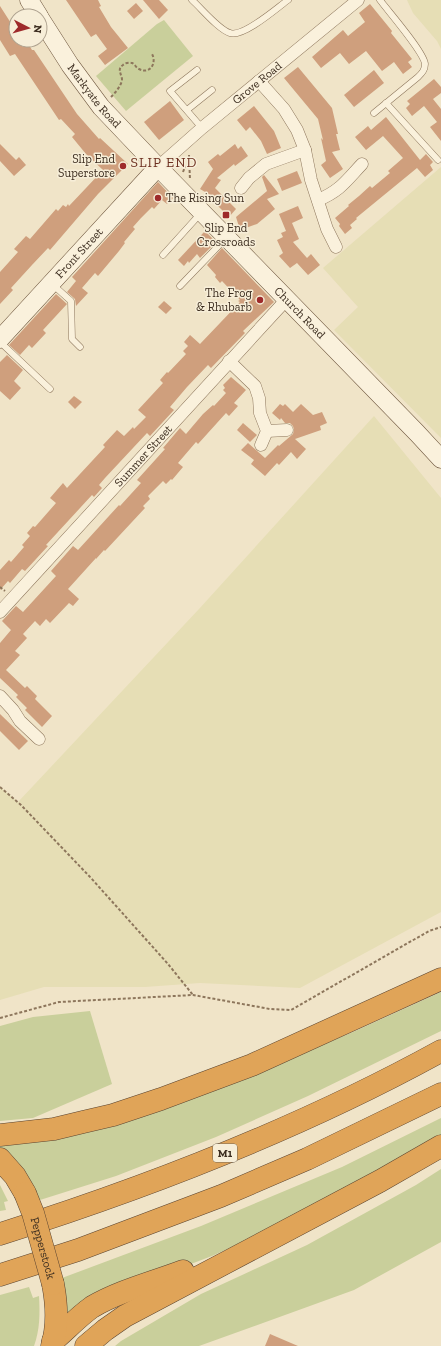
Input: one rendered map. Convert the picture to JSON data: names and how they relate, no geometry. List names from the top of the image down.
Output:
{
  "streets": {
    "highway": ["M1", "Pepperstock"],
    "main road": ["Markyate Road", "Front Street", "Church Road"],
    "street": ["Grove Road", "Summer Street"]
  },
  "crossings": [
    ["Grove Road", "Markyate Road"],
    ["Grove Road", "Front Street"],
    ["Grove Road", "Church Road"],
    ["Markyate Road", "Front Street"],
    ["Markyate Road", "Church Road"],
    ["Front Street", "Church Road"],
    ["Church Road", "Summer Street"]
  ],
  "districts": ["SLIP END"],
  "places": {
    "other": ["Slip End Superstore", "The Rising Sun", "The Frog & Rhubarb"],
    "transit": ["Slip End Crossroads"]
  },
  "north": "right"
}
